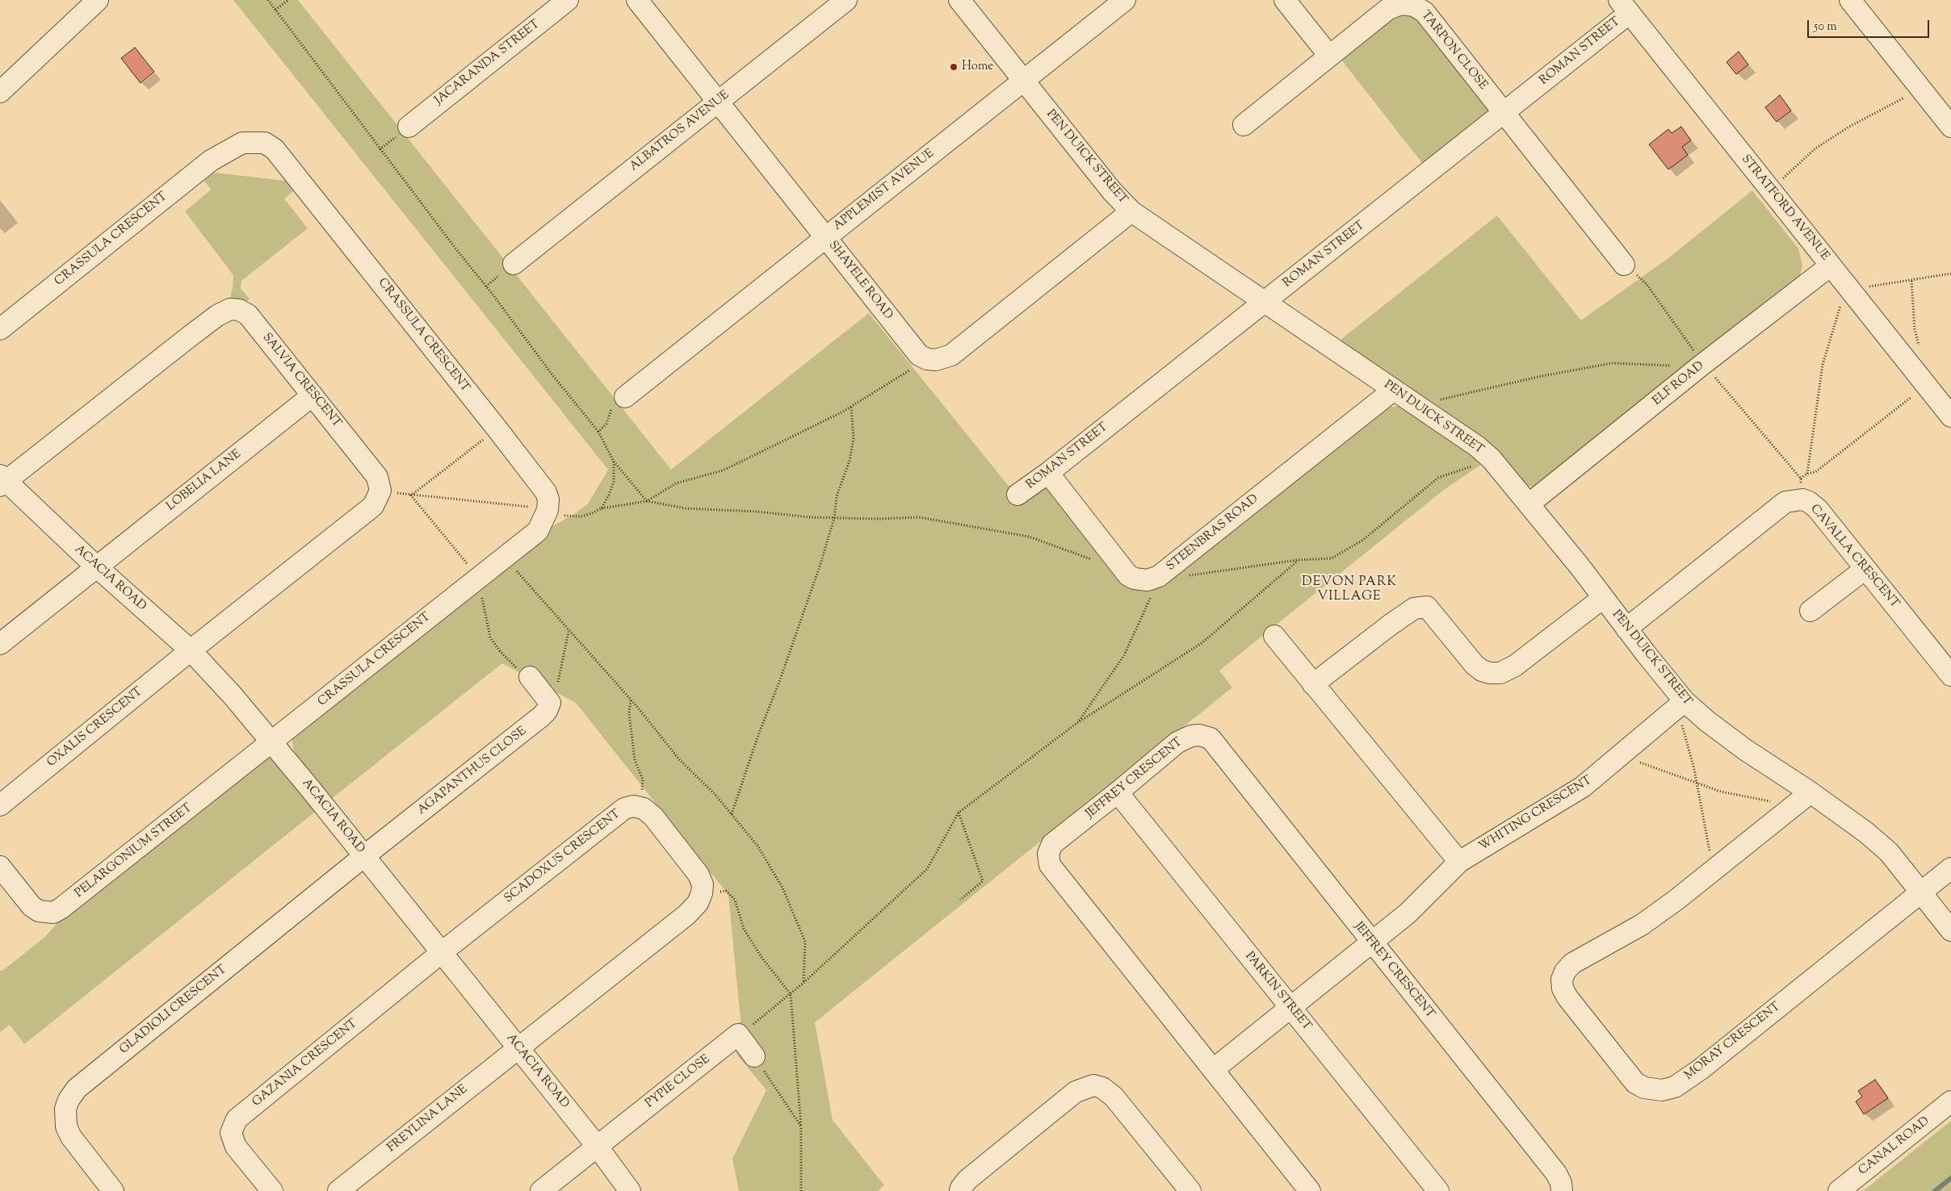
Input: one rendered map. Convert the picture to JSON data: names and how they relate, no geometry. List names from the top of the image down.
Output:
{
  "streets": {
    "street": [
      "TARPON CLOSE",
      "ROMAN STREET",
      "JACARANDA STREET",
      "ALBATROS AVENUE",
      "PEN DUICK STREET",
      "APPLEMIST AVENUE",
      "STRATFORD AVENUE",
      "CRASSULA CRESCENT",
      "SHAYELE ROAD",
      "SALVIA CRESCENT",
      "ELF ROAD",
      "LOBELIA LANE",
      "STEENBRAS ROAD",
      "CAVALLA CRESCENT",
      "ACACIA ROAD",
      "OXALIS CRESCENT",
      "AGAPANTHUS CLOSE",
      "JEFFREY CRESCENT",
      "WHITING CRESCENT",
      "PELARGONIUM STREET",
      "SCADOXUS CRESCENT",
      "PARKIN STREET",
      "GLADIOLI CRESCENT",
      "MORAY CRESCENT",
      "GAZANIA CRESCENT",
      "PYPIE CLOSE",
      "FREYLINA LANE",
      "CANAL ROAD"
    ]
  },
  "crossings": [
    ["TARPON CLOSE", "ROMAN STREET"],
    ["ROMAN STREET", "PEN DUICK STREET"],
    ["ROMAN STREET", "STRATFORD AVENUE"],
    ["ROMAN STREET", "STEENBRAS ROAD"],
    ["ALBATROS AVENUE", "SHAYELE ROAD"],
    ["PEN DUICK STREET", "APPLEMIST AVENUE"],
    ["PEN DUICK STREET", "ELF ROAD"],
    ["PEN DUICK STREET", "STEENBRAS ROAD"],
    ["PEN DUICK STREET", "CAVALLA CRESCENT"],
    ["PEN DUICK STREET", "WHITING CRESCENT"],
    ["PEN DUICK STREET", "MORAY CRESCENT"],
    ["APPLEMIST AVENUE", "SHAYELE ROAD"],
    ["STRATFORD AVENUE", "ELF ROAD"],
    ["CRASSULA CRESCENT", "ACACIA ROAD"],
    ["CRASSULA CRESCENT", "PELARGONIUM STREET"],
    ["SALVIA CRESCENT", "LOBELIA LANE"],
    ["SALVIA CRESCENT", "ACACIA ROAD"],
    ["LOBELIA LANE", "ACACIA ROAD"],
    ["ACACIA ROAD", "OXALIS CRESCENT"],
    ["ACACIA ROAD", "AGAPANTHUS CLOSE"],
    ["ACACIA ROAD", "PELARGONIUM STREET"],
    ["ACACIA ROAD", "SCADOXUS CRESCENT"],
    ["ACACIA ROAD", "GLADIOLI CRESCENT"],
    ["ACACIA ROAD", "GAZANIA CRESCENT"],
    ["ACACIA ROAD", "PYPIE CLOSE"],
    ["ACACIA ROAD", "FREYLINA LANE"],
    ["AGAPANTHUS CLOSE", "GLADIOLI CRESCENT"],
    ["JEFFREY CRESCENT", "WHITING CRESCENT"],
    ["JEFFREY CRESCENT", "PARKIN STREET"],
    ["WHITING CRESCENT", "PARKIN STREET"],
    ["SCADOXUS CRESCENT", "GAZANIA CRESCENT"]
  ],
  "districts": ["DEVON PARK VILLAGE"],
  "places": ["Home"],
  "scale_bar": "50 m"
}
